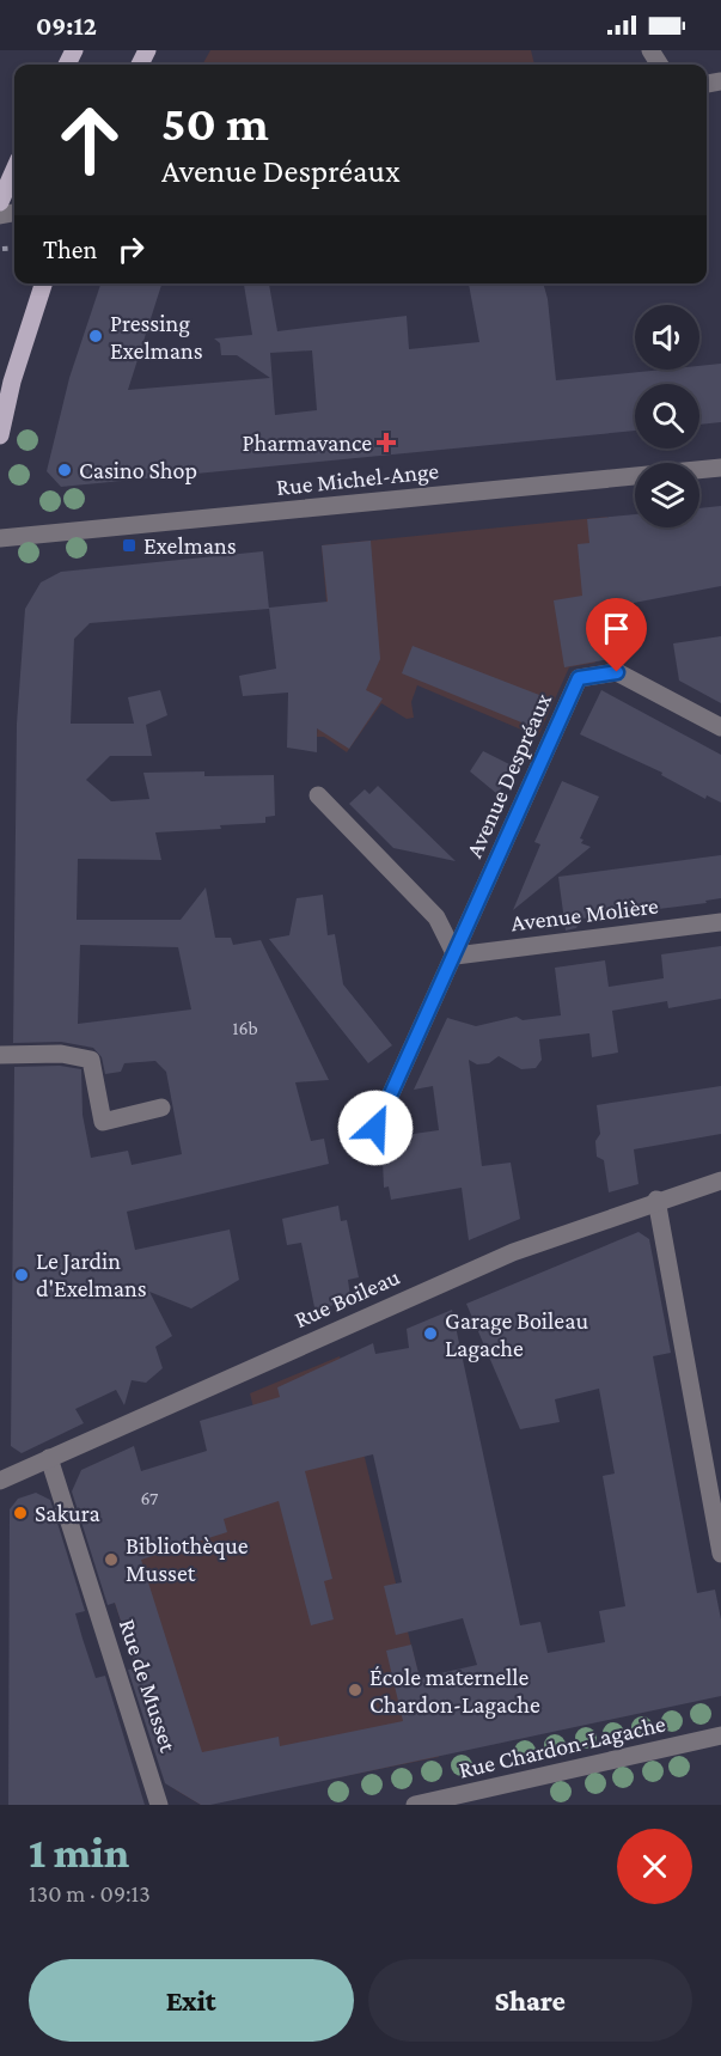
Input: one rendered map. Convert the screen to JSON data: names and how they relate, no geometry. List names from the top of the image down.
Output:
{
  "streets": {
    "street": [
      "Rue Michel-Ange",
      "Avenue Despréaux",
      "Avenue Molière",
      "Rue Boileau",
      "Rue de Musset",
      "Rue Chardon-Lagache"
    ]
  },
  "crossings": [
    ["Avenue Despréaux", "Avenue Molière"],
    ["Rue Boileau", "Rue de Musset"]
  ],
  "places": {
    "other": [
      "Pressing Exelmans",
      "Casino Shop",
      "Le Jardin d'Exelmans",
      "Garage Boileau Lagache",
      "Sakura",
      "Bibliothèque Musset",
      "École maternelle Chardon-Lagache"
    ],
    "health": ["Pharmavance"],
    "transit": ["Exelmans"]
  },
  "house_numbers": ["16b", "67"],
  "page": {
    "status": "09:12",
    "turn": ["50 m", "Avenue Despréaux"],
    "then": "Then",
    "heading": ["1 min", "130 m · 09:13"],
    "buttons": ["Exit", "Share"]
  }
}
